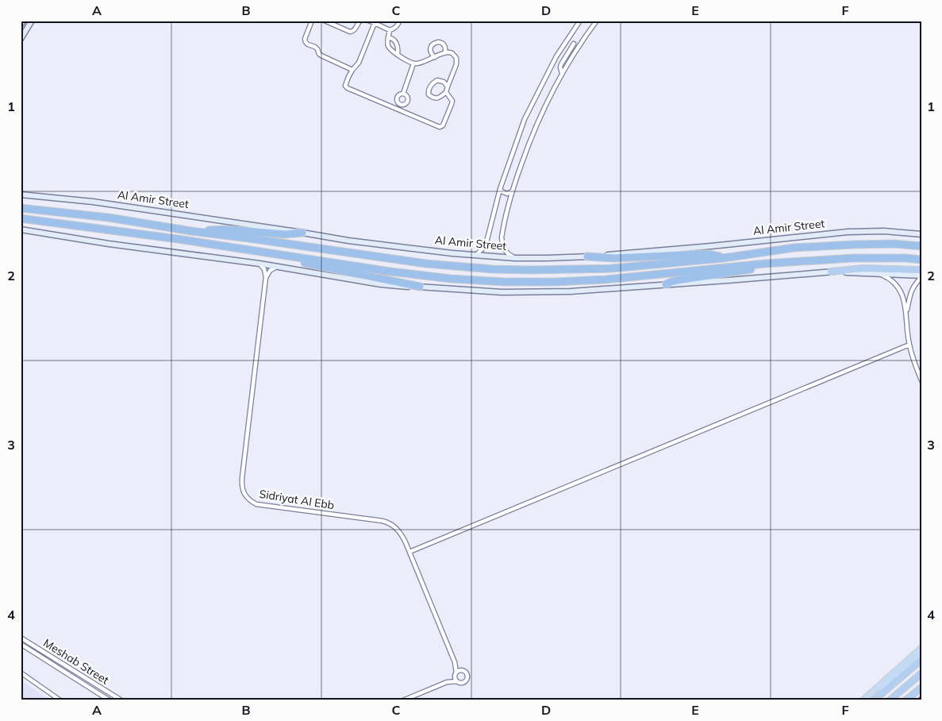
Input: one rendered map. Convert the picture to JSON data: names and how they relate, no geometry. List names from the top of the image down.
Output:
{
  "streets": {
    "highway": ["Al Amir Street"],
    "street": ["Sidriyat Al Ebb", "Meshab Street"]
  },
  "grid": {
    "columns": [
      "A",
      "B",
      "C",
      "D",
      "E",
      "F"
    ],
    "rows": [
      "1",
      "2",
      "3",
      "4"
    ]
  }
}
